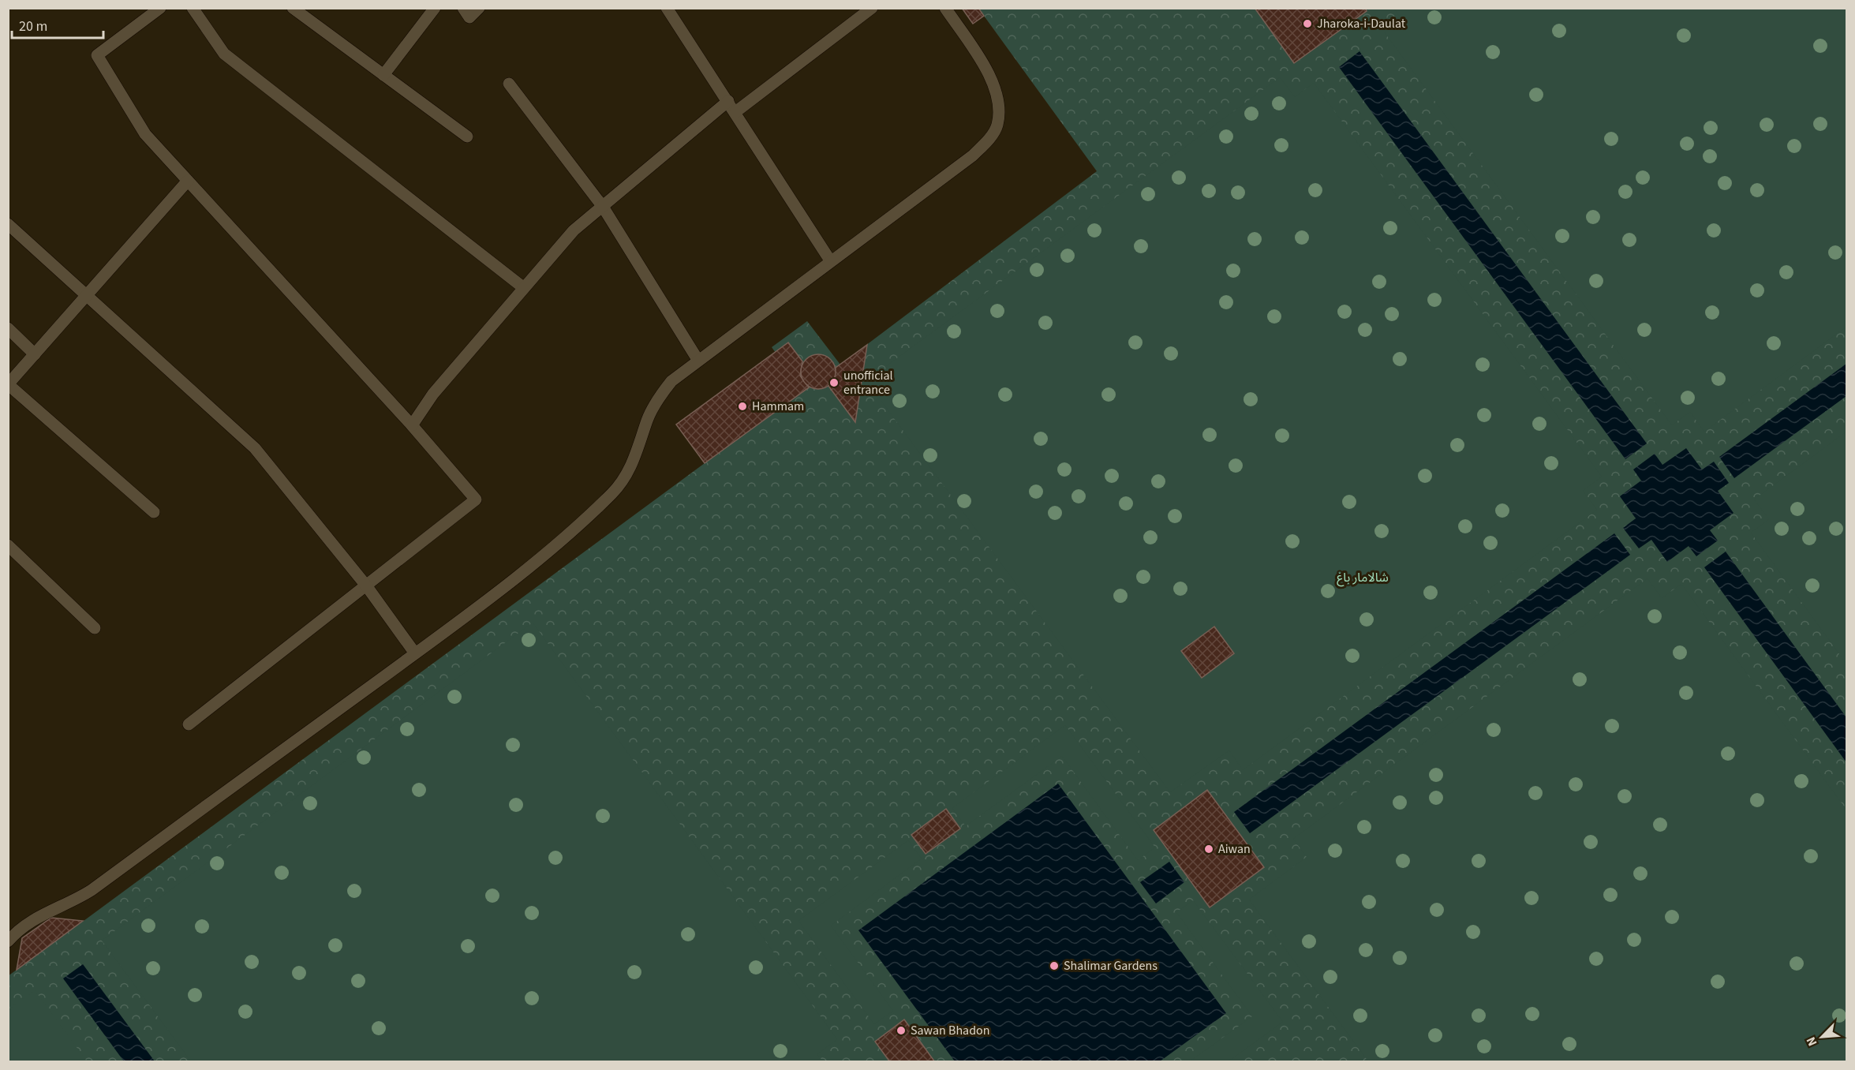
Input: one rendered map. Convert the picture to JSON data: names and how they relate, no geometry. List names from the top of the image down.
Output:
{
  "parks": ["شالامار باغ"],
  "places": [
    "Jharoka-i-Daulat",
    "unofficial entrance",
    "Hammam",
    "Aiwan",
    "Shalimar Gardens",
    "Sawan Bhadon"
  ],
  "scale_bar": "20 m",
  "north": "bottom left"
}
